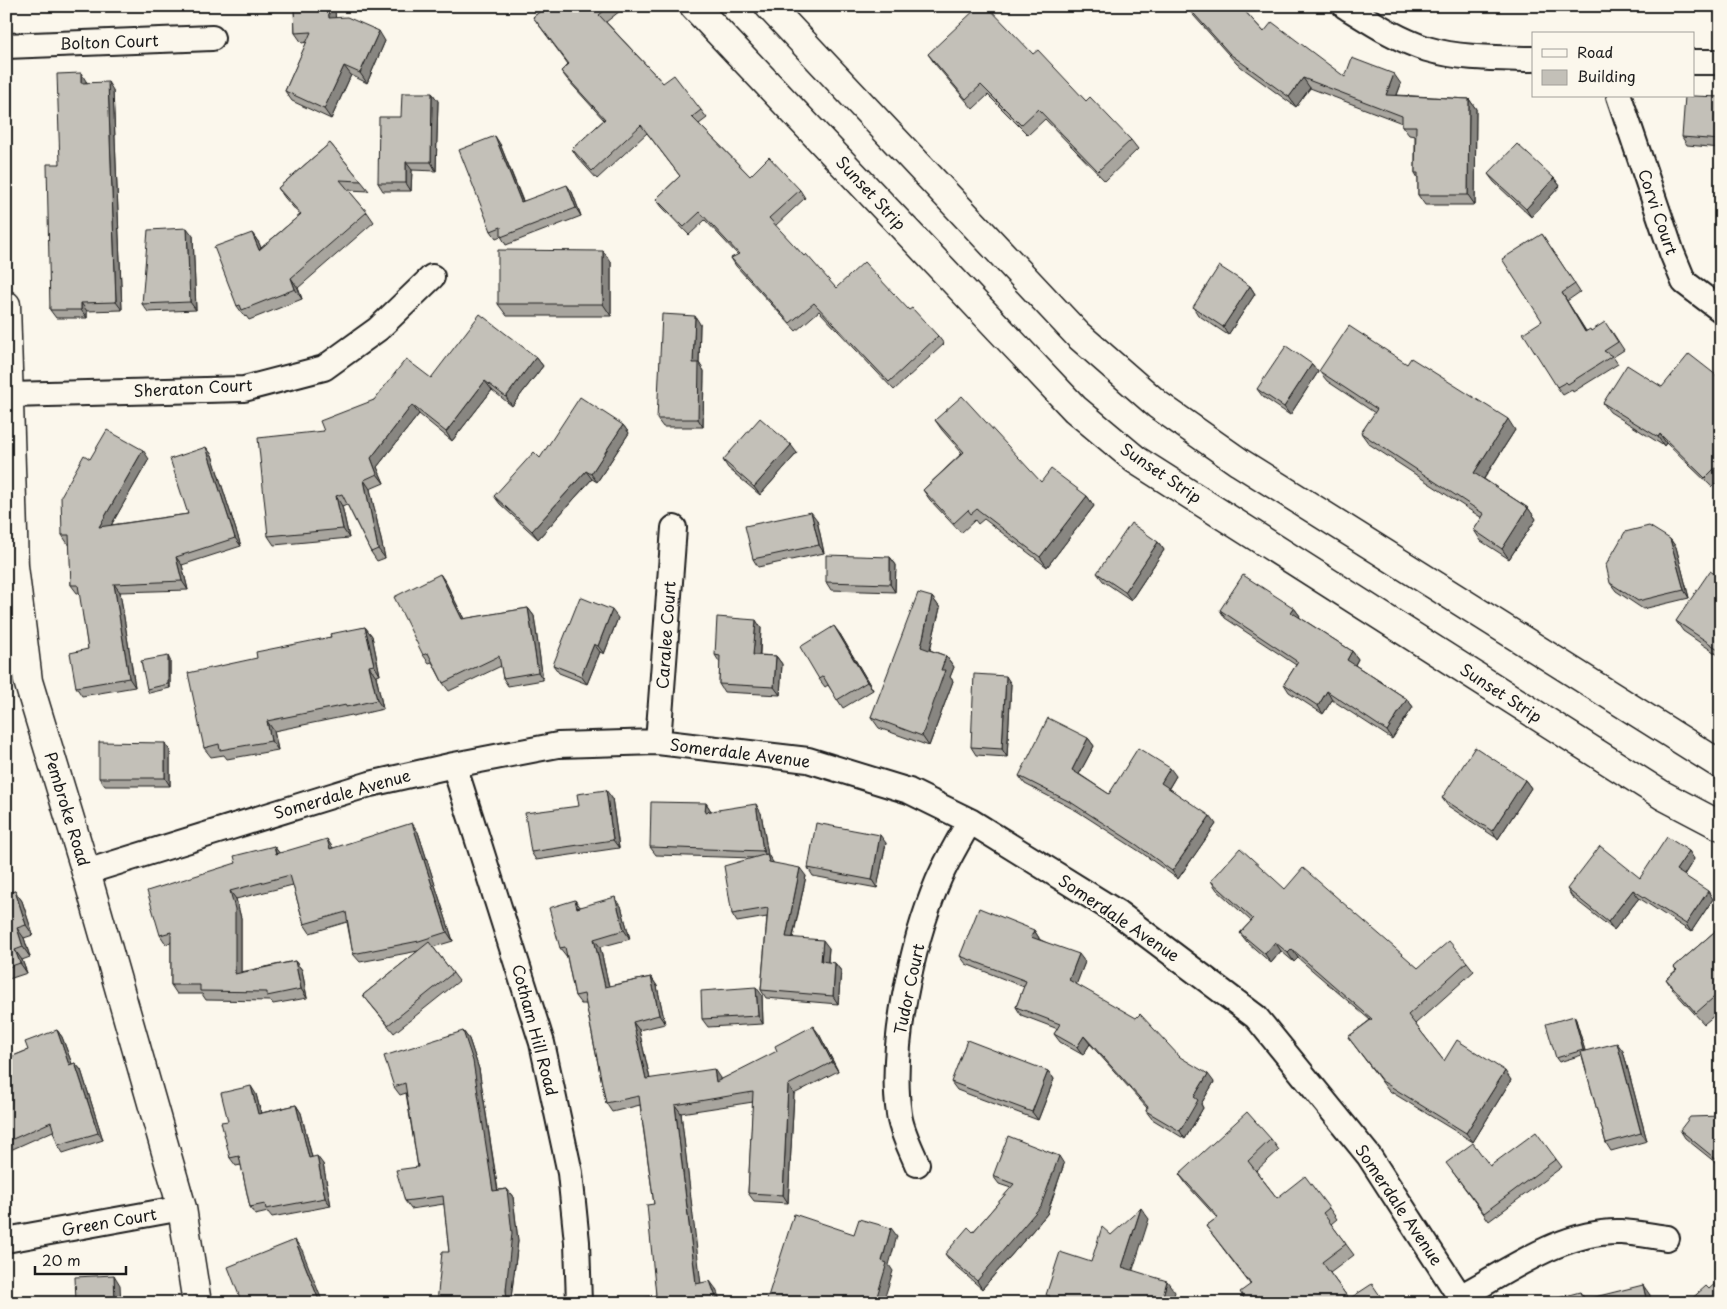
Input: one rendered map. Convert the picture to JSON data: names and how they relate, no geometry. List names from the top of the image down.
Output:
{
  "streets": {
    "street": [
      "Bolton Court",
      "Sunset Strip",
      "Corvi Court",
      "Sheraton Court",
      "Caralee Court",
      "Somerdale Avenue",
      "Pembroke Road",
      "Tudor Court",
      "Cotham Hill Road",
      "Green Court"
    ]
  },
  "crossings": [
    ["Sheraton Court", "Pembroke Road"],
    ["Caralee Court", "Somerdale Avenue"],
    ["Somerdale Avenue", "Pembroke Road"],
    ["Somerdale Avenue", "Tudor Court"],
    ["Somerdale Avenue", "Cotham Hill Road"],
    ["Pembroke Road", "Green Court"]
  ],
  "legend": ["Road", "Building"],
  "scale_bar": "20 m"
}
